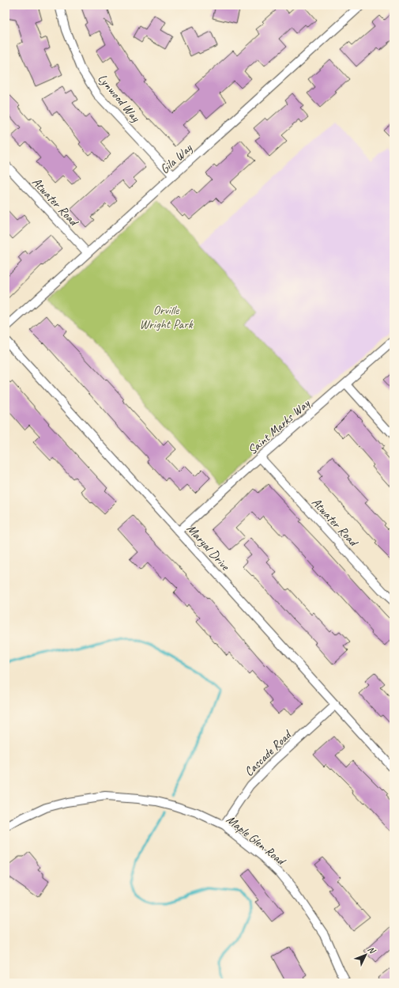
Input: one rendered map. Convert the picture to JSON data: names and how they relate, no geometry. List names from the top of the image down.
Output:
{
  "streets": {
    "street": [
      "Lynwood Way",
      "Gila Way",
      "Atwater Road",
      "Saint Marks Way",
      "Maryal Drive",
      "Cascade Road",
      "Maple Glen Road"
    ]
  },
  "crossings": [
    ["Lynwood Way", "Gila Way"],
    ["Gila Way", "Atwater Road"],
    ["Atwater Road", "Saint Marks Way"],
    ["Saint Marks Way", "Maryal Drive"],
    ["Maryal Drive", "Cascade Road"],
    ["Cascade Road", "Maple Glen Road"]
  ],
  "parks": ["Orville Wright Park"],
  "north": "top right"
}
